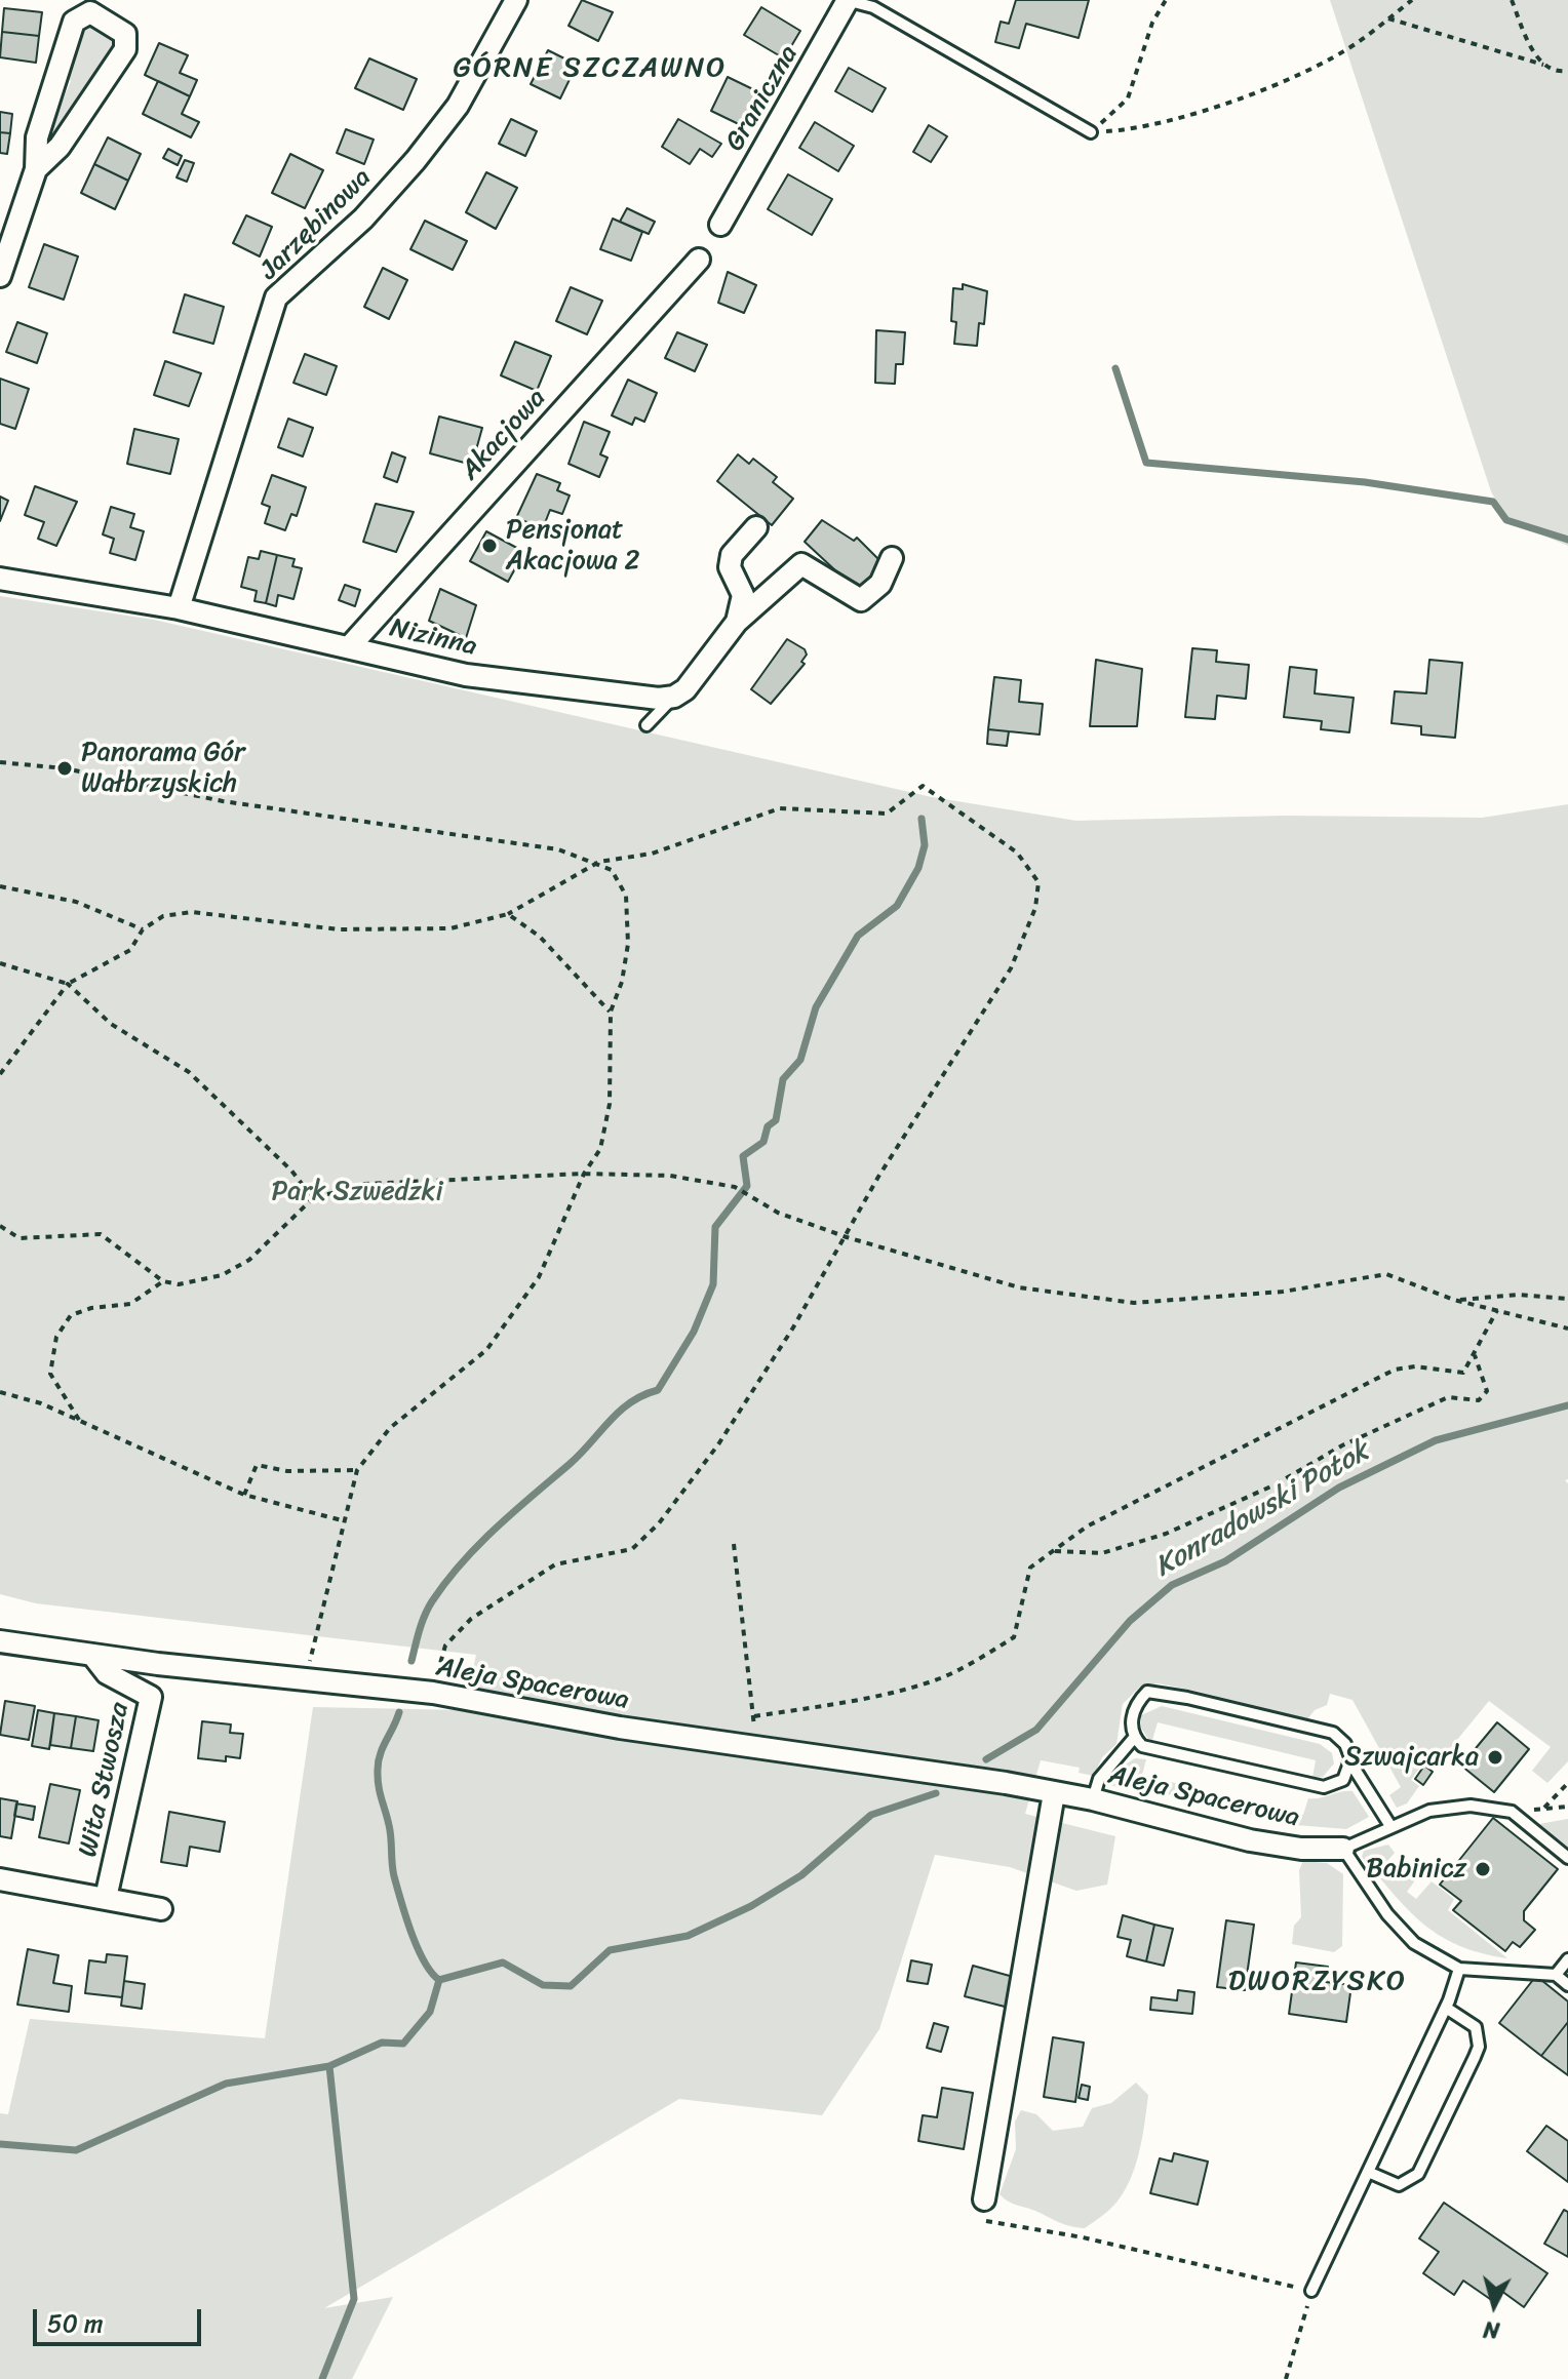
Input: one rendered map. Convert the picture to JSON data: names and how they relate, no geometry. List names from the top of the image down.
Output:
{
  "streets": {
    "street": [
      "Graniczna",
      "Jarzębinowa",
      "Akacjowa",
      "Nizinna",
      "Aleja Spacerowa",
      "Wita Stwosza"
    ]
  },
  "crossings": [
    ["Jarzębinowa", "Nizinna"],
    ["Akacjowa", "Nizinna"],
    ["Aleja Spacerowa", "Wita Stwosza"]
  ],
  "districts": ["GÓRNE SZCZAWNO", "DWORZYSKO"],
  "water": ["Konradowski Potok"],
  "parks": ["Park Szwedzki"],
  "places": [
    "Pensjonat Akacjowa 2",
    "Panorama Gór Wałbrzyskich",
    "Szwajcarka",
    "Babinicz"
  ],
  "scale_bar": "50 m",
  "north": "bottom"
}
